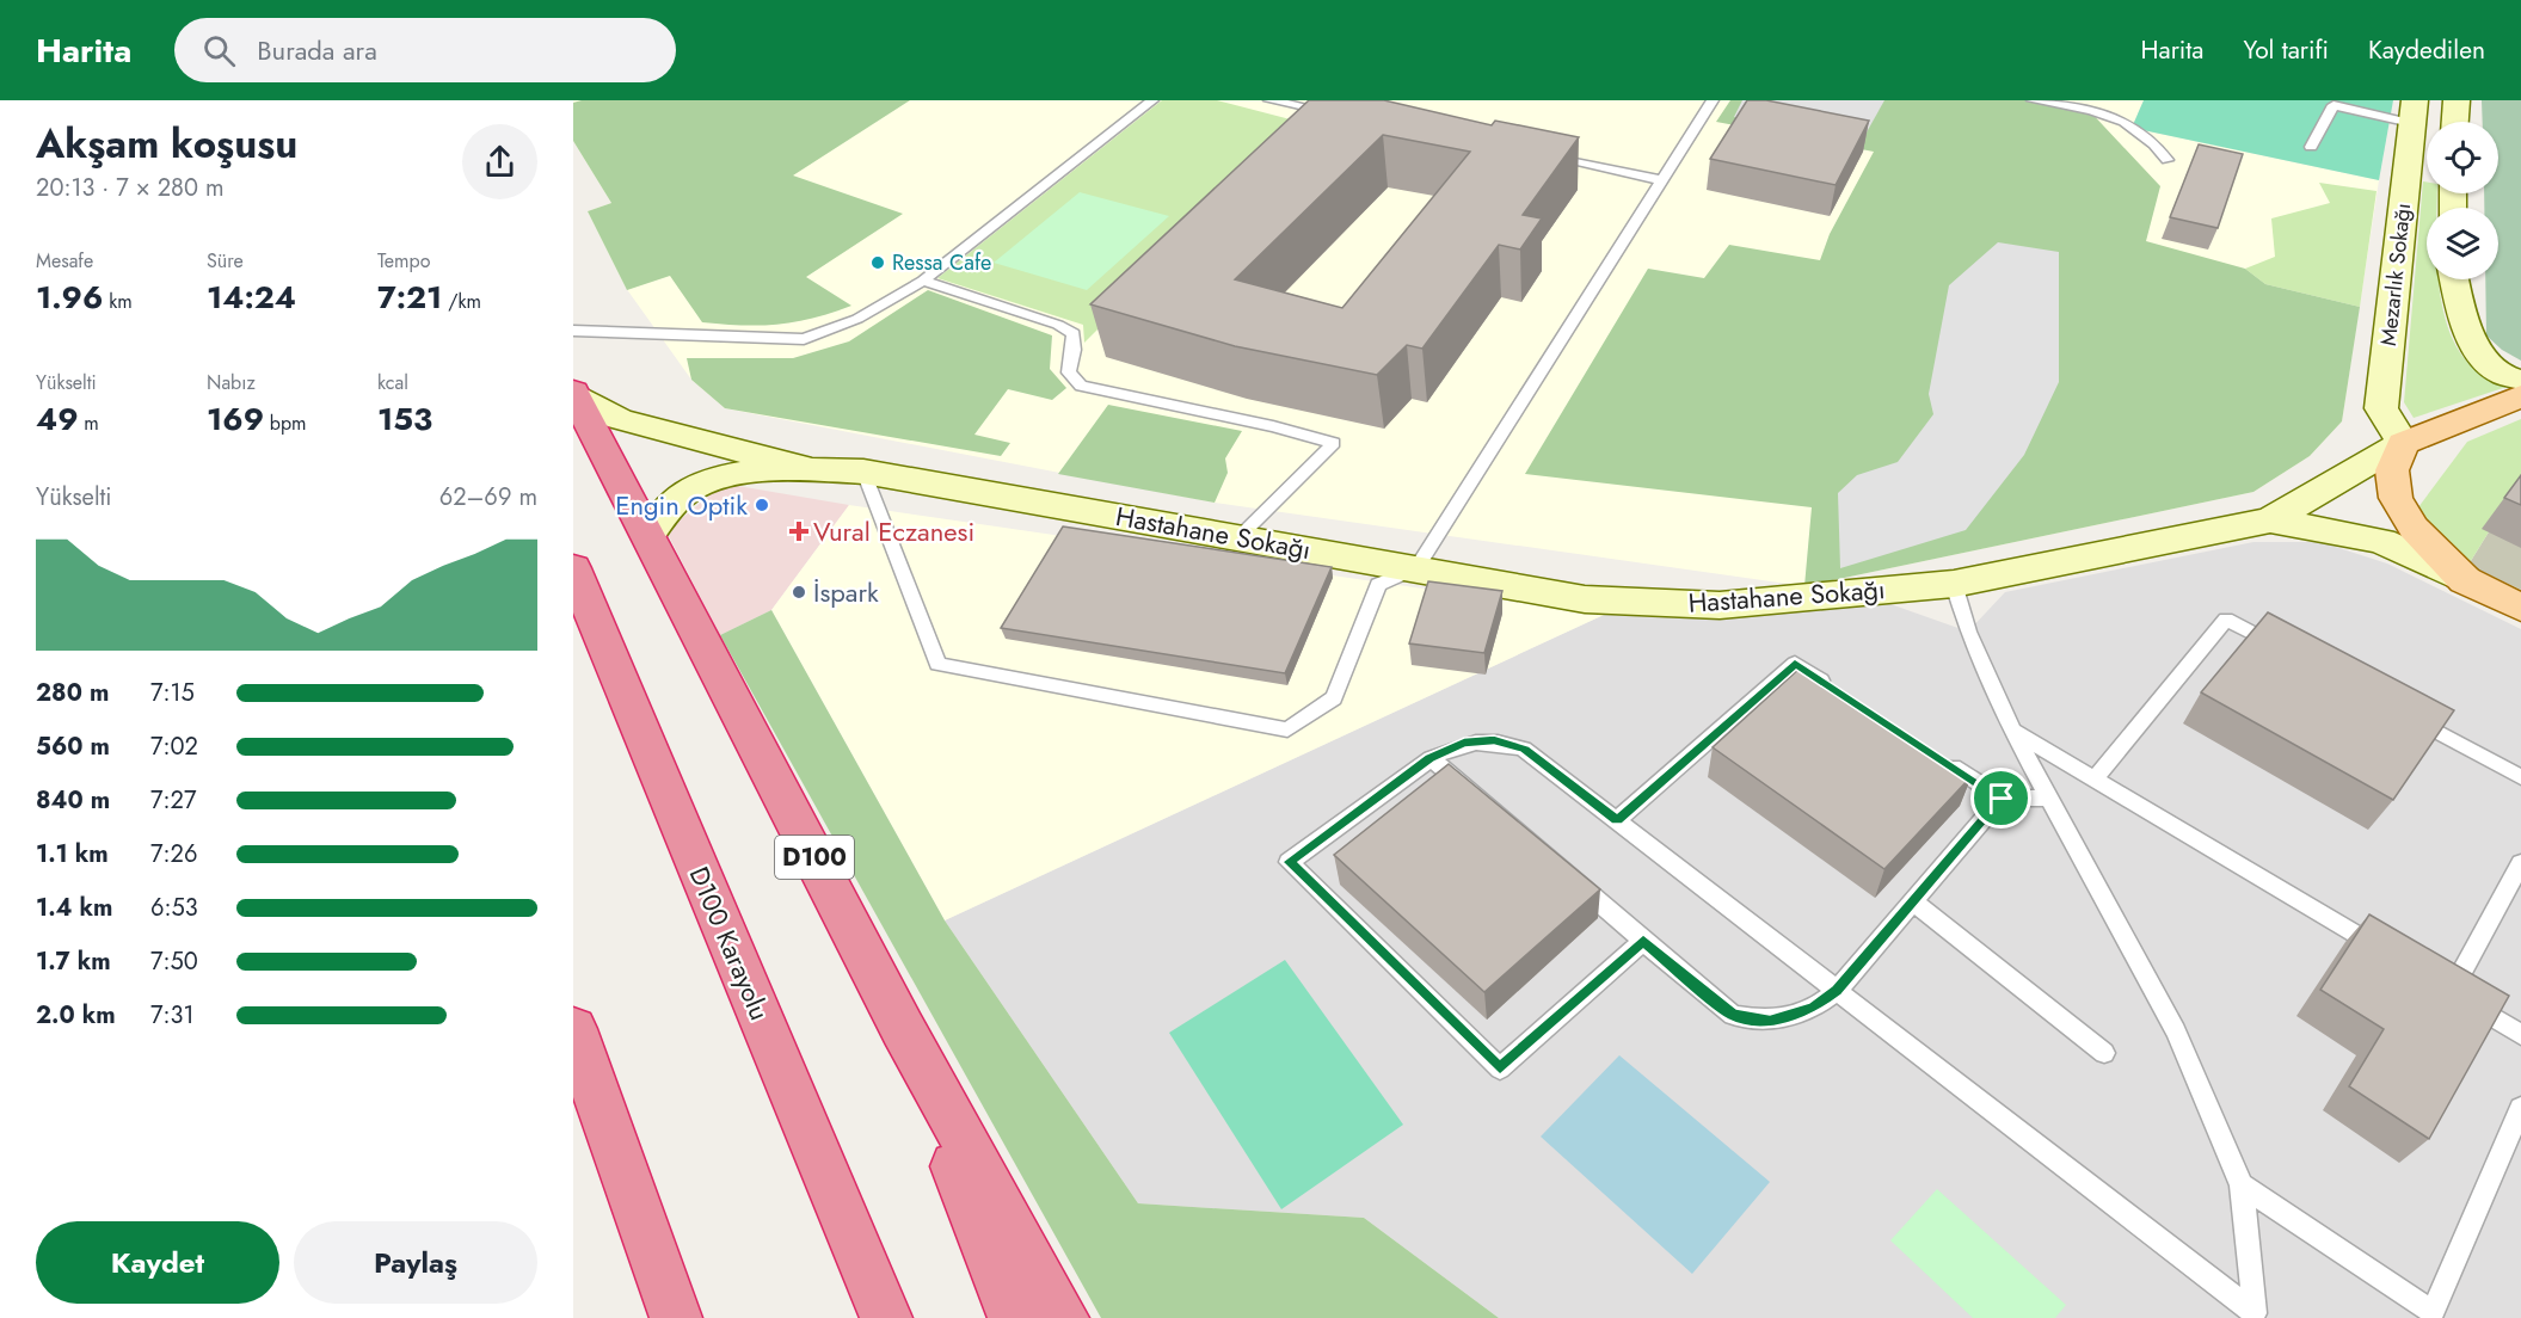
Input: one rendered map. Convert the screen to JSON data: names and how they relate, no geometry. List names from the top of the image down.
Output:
{
  "streets": {
    "highway": ["D100", "D100 Karayolu"],
    "main road": ["Hastahane Sokağı"],
    "street": ["Mezarlık Sokağı"]
  },
  "crossings": [
    ["Mezarlık Sokağı", "Hastahane Sokağı"],
    ["Hastahane Sokağı", "D100"]
  ],
  "places": {
    "other": ["Ressa Cafe", "Engin Optik", "İspark"],
    "health": ["Vural Eczanesi"]
  },
  "page": {
    "header": "Harita",
    "search": "Burada ara",
    "nav": ["Harita", "Yol tarifi", "Kaydedilen"],
    "heading": ["Akşam koşusu", "20:13 · 7 × 280 m"],
    "stats": [
      ["Mesafe", "1.96 km"],
      ["Süre", "14:24"],
      ["Tempo", "7:21 /km"],
      ["Yükselti", "49 m"],
      ["Nabız", "169 bpm"],
      ["kcal", "153"]
    ],
    "chart": ["Yükselti", "62–69 m"],
    "list": [
      {
        "name": "280 m",
        "note": "7:15"
      },
      {
        "name": "560 m",
        "note": "7:02"
      },
      {
        "name": "840 m",
        "note": "7:27"
      },
      {
        "name": "1.1 km",
        "note": "7:26"
      },
      {
        "name": "1.4 km",
        "note": "6:53"
      },
      {
        "name": "1.7 km",
        "note": "7:50"
      },
      {
        "name": "2.0 km",
        "note": "7:31"
      }
    ],
    "buttons": ["Kaydet", "Paylaş"]
  }
}
